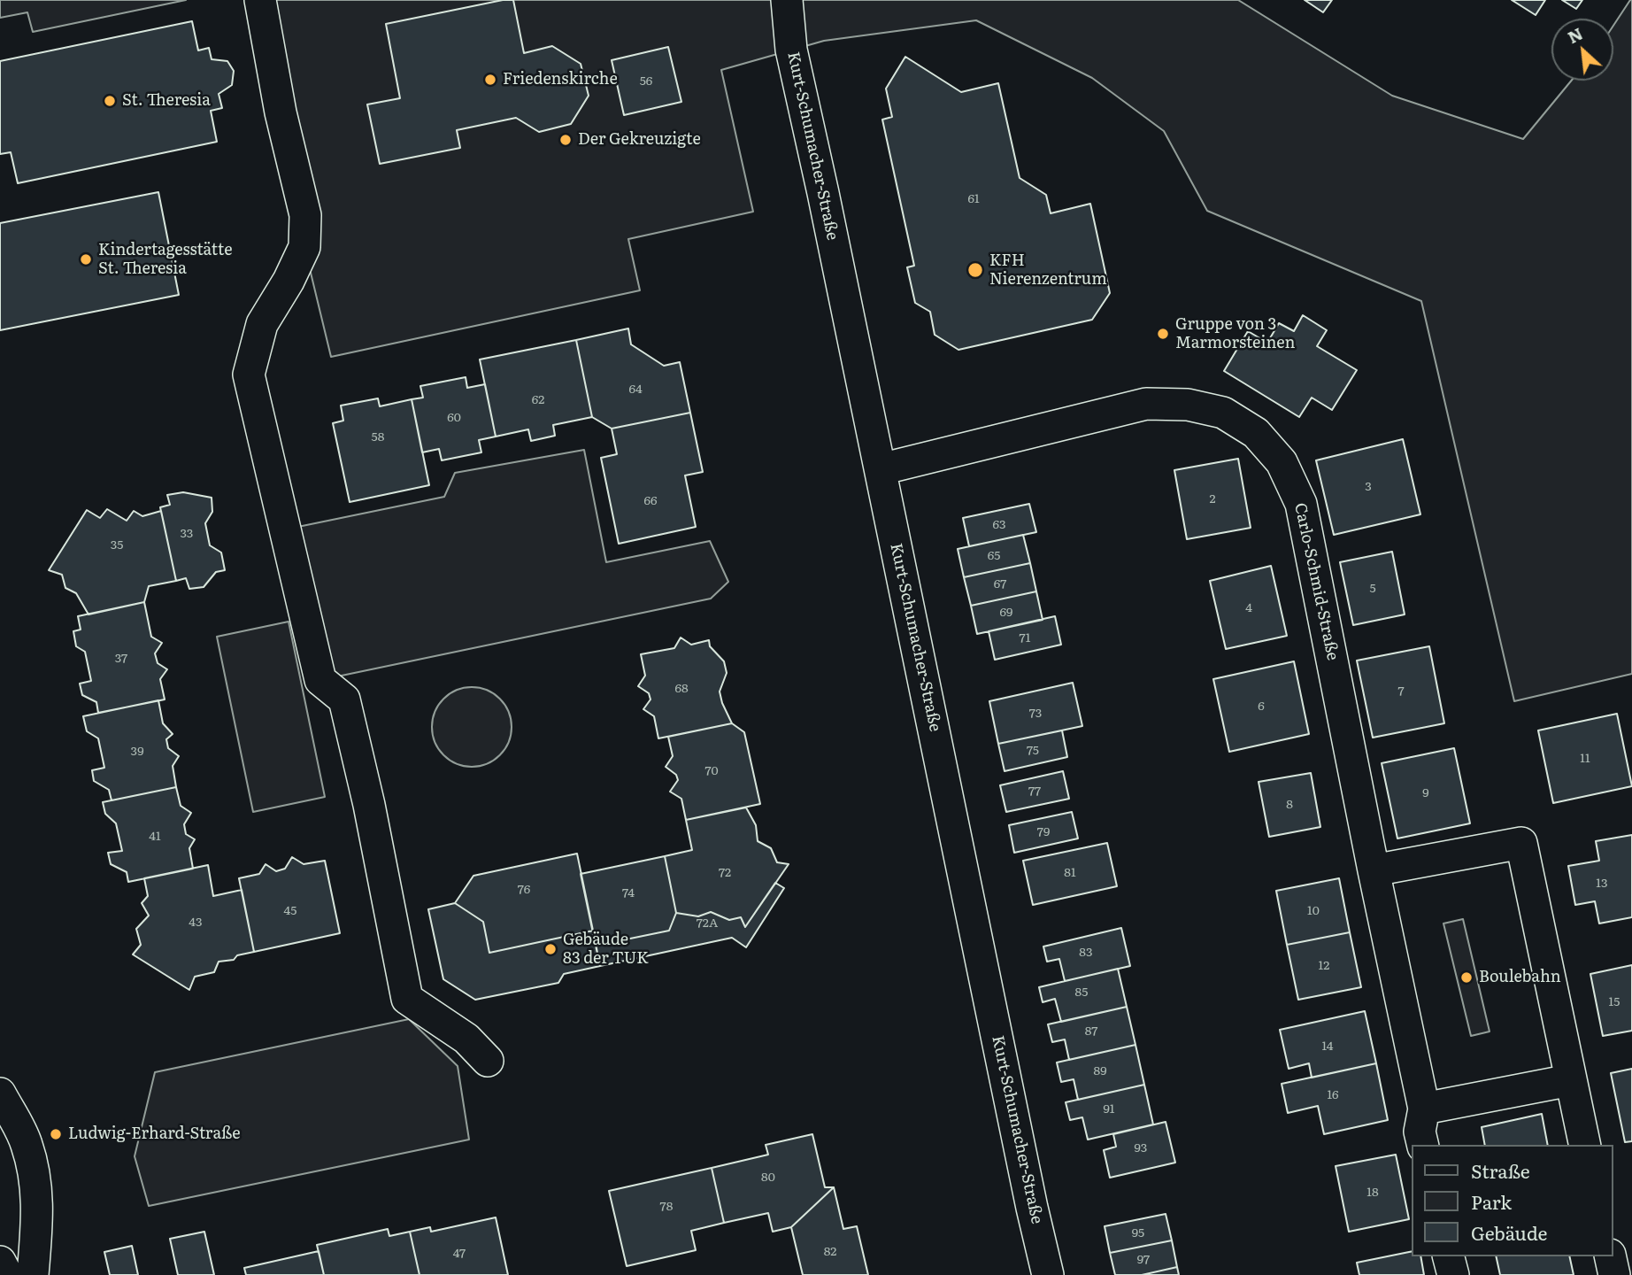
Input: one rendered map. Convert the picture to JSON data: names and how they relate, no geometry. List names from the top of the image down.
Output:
{
  "streets": {
    "street": ["Kurt-Schumacher-Straße", "Carlo-Schmid-Straße"]
  },
  "crossings": [
    ["Kurt-Schumacher-Straße", "Carlo-Schmid-Straße"]
  ],
  "places": [
    "Friedenskirche",
    "St. Theresia",
    "Der Gekreuzigte",
    "Kindertagesstätte St. Theresia",
    "KFH Nierenzentrum",
    "Gruppe von 3 Marmorsteinen",
    "Gebäude 83 der TUK",
    "Boulebahn",
    "Ludwig-Erhard-Straße"
  ],
  "house_numbers": [
    "56",
    "61",
    "64",
    "62",
    "60",
    "58",
    "3",
    "2",
    "66",
    "63",
    "33",
    "35",
    "65",
    "67",
    "5",
    "4",
    "69",
    "71",
    "37",
    "68",
    "7",
    "6",
    "73",
    "75",
    "39",
    "11",
    "70",
    "77",
    "9",
    "8",
    "79",
    "41",
    "72",
    "81",
    "13",
    "76",
    "74",
    "45",
    "10",
    "43",
    "72A",
    "83",
    "12",
    "85",
    "15",
    "87",
    "14",
    "89",
    "16",
    "91",
    "93",
    "80",
    "18",
    "78",
    "95",
    "82",
    "47",
    "97"
  ],
  "legend": ["Straße", "Park", "Gebäude"],
  "north": "top left"
}
